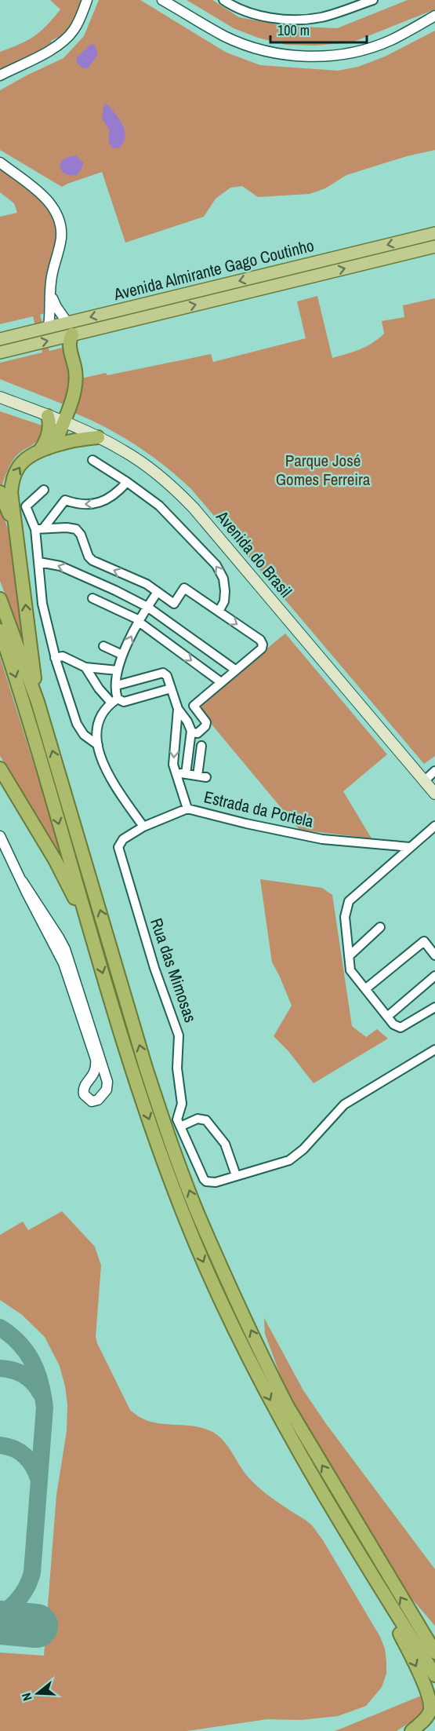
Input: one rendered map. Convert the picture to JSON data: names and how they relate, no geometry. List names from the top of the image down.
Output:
{
  "streets": {
    "main road": ["Avenida Almirante Gago Coutinho", "Avenida do Brasil"],
    "street": ["Estrada da Portela", "Rua das Mimosas"]
  },
  "crossings": [
    ["Estrada da Portela", "Rua das Mimosas"]
  ],
  "parks": ["Parque José Gomes Ferreira"],
  "scale_bar": "100 m",
  "north": "left"
}
